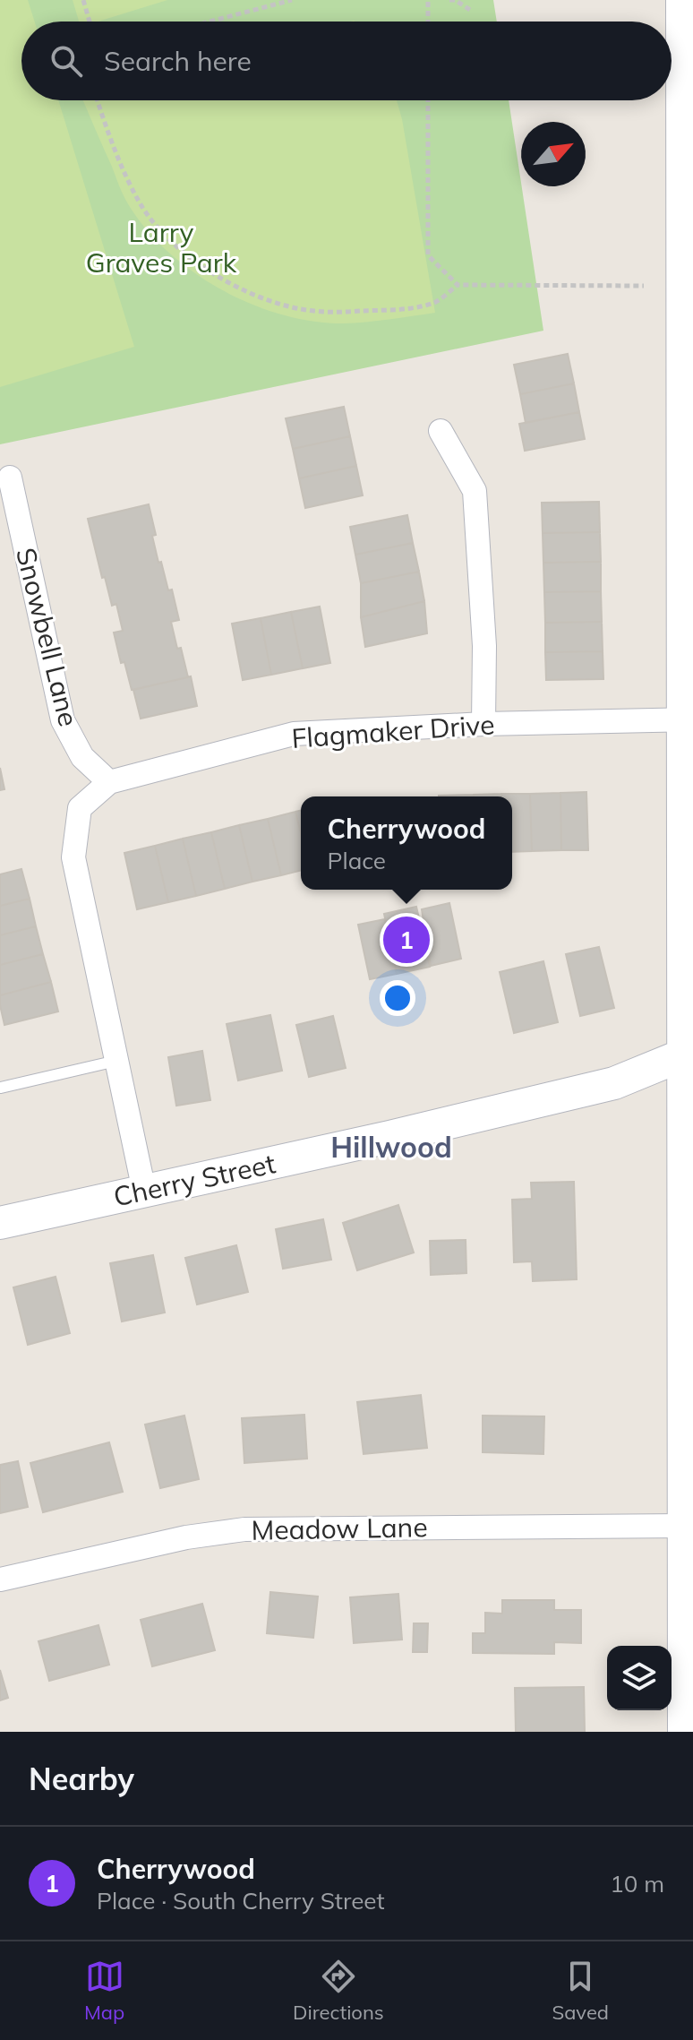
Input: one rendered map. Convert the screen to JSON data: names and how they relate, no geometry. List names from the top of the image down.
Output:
{
  "streets": {
    "main road": ["Cherry Street"],
    "street": ["Snowbell Lane", "Flagmaker Drive", "Meadow Lane"]
  },
  "crossings": [
    ["Snowbell Lane", "Flagmaker Drive"],
    ["Flagmaker Drive", "Cherry Street"]
  ],
  "districts": ["Hillwood"],
  "parks": ["Larry Graves Park"],
  "north": "top right",
  "page": {
    "search": "Search here",
    "popup": ["Cherrywood", "Place"],
    "pins": "1",
    "heading": "Nearby",
    "list": [
      {
        "mark": "1",
        "name": "Cherrywood",
        "note": "Place · South Cherry Street",
        "value": "10 m"
      }
    ],
    "nav": ["Map", "Directions", "Saved"]
  }
}
